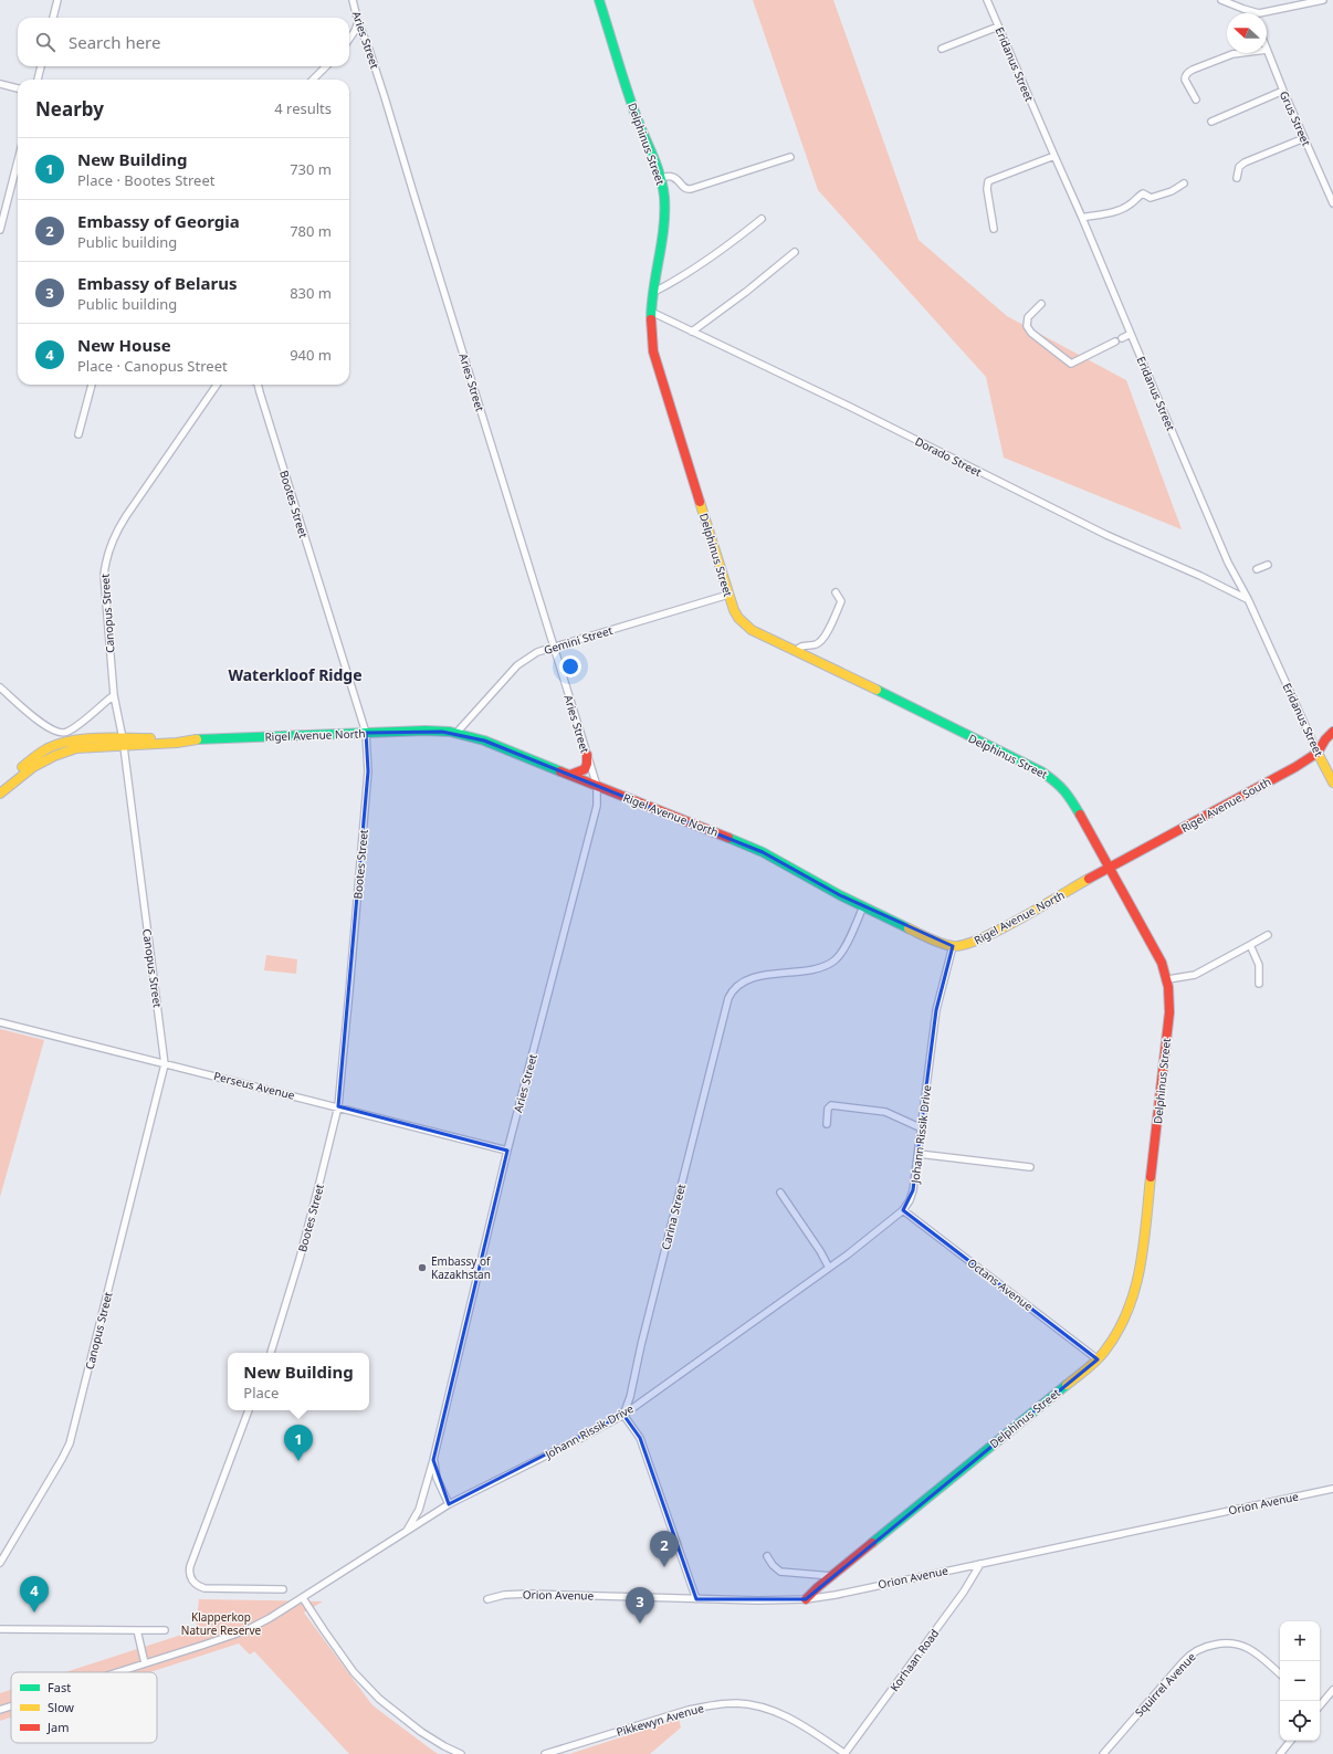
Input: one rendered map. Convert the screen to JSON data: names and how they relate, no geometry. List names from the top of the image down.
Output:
{
  "streets": {
    "street": [
      "Aries Street",
      "Eridanus Street",
      "Grus Street",
      "Delphinus Street",
      "Dorado Street",
      "Bootes Street",
      "Canopus Street",
      "Gemini Street",
      "Rigel Avenue North",
      "Rigel Avenue South",
      "Perseus Avenue",
      "Johann Rissik Drive",
      "Carina Street",
      "Octans Avenue",
      "Orion Avenue",
      "Korhaan Road",
      "Squirrel Avenue",
      "Pikkewyn Avenue"
    ]
  },
  "crossings": [
    ["Aries Street", "Gemini Street"],
    ["Aries Street", "Rigel Avenue North"],
    ["Aries Street", "Perseus Avenue"],
    ["Aries Street", "Johann Rissik Drive"],
    ["Eridanus Street", "Dorado Street"],
    ["Eridanus Street", "Rigel Avenue South"],
    ["Delphinus Street", "Dorado Street"],
    ["Delphinus Street", "Gemini Street"],
    ["Delphinus Street", "Rigel Avenue North"],
    ["Delphinus Street", "Rigel Avenue South"],
    ["Delphinus Street", "Octans Avenue"],
    ["Delphinus Street", "Orion Avenue"],
    ["Bootes Street", "Rigel Avenue North"],
    ["Bootes Street", "Perseus Avenue"],
    ["Canopus Street", "Rigel Avenue North"],
    ["Canopus Street", "Perseus Avenue"],
    ["Gemini Street", "Rigel Avenue North"],
    ["Rigel Avenue North", "Rigel Avenue South"],
    ["Rigel Avenue North", "Johann Rissik Drive"],
    ["Rigel Avenue North", "Carina Street"],
    ["Johann Rissik Drive", "Carina Street"],
    ["Johann Rissik Drive", "Octans Avenue"],
    ["Orion Avenue", "Korhaan Road"],
    ["Korhaan Road", "Pikkewyn Avenue"]
  ],
  "districts": ["Waterkloof Ridge"],
  "parks": ["Klapperkop Nature Reserve"],
  "places": ["Embassy of Kazakhstan"],
  "legend": ["Fast", "Slow", "Jam"],
  "north": "left",
  "page": {
    "search": "Search here",
    "heading": ["Nearby", "4 results"],
    "list": [
      {
        "mark": "1",
        "name": "New Building",
        "note": "Place · Bootes Street",
        "value": "730 m"
      },
      {
        "mark": "2",
        "name": "Embassy of Georgia",
        "note": "Public building",
        "value": "780 m"
      },
      {
        "mark": "3",
        "name": "Embassy of Belarus",
        "note": "Public building",
        "value": "830 m"
      },
      {
        "mark": "4",
        "name": "New House",
        "note": "Place · Canopus Street",
        "value": "940 m"
      }
    ],
    "popup": ["New Building", "Place"],
    "pins": [
      "1",
      "2",
      "4",
      "3"
    ],
    "map_buttons": ["+", "−"]
  }
}
